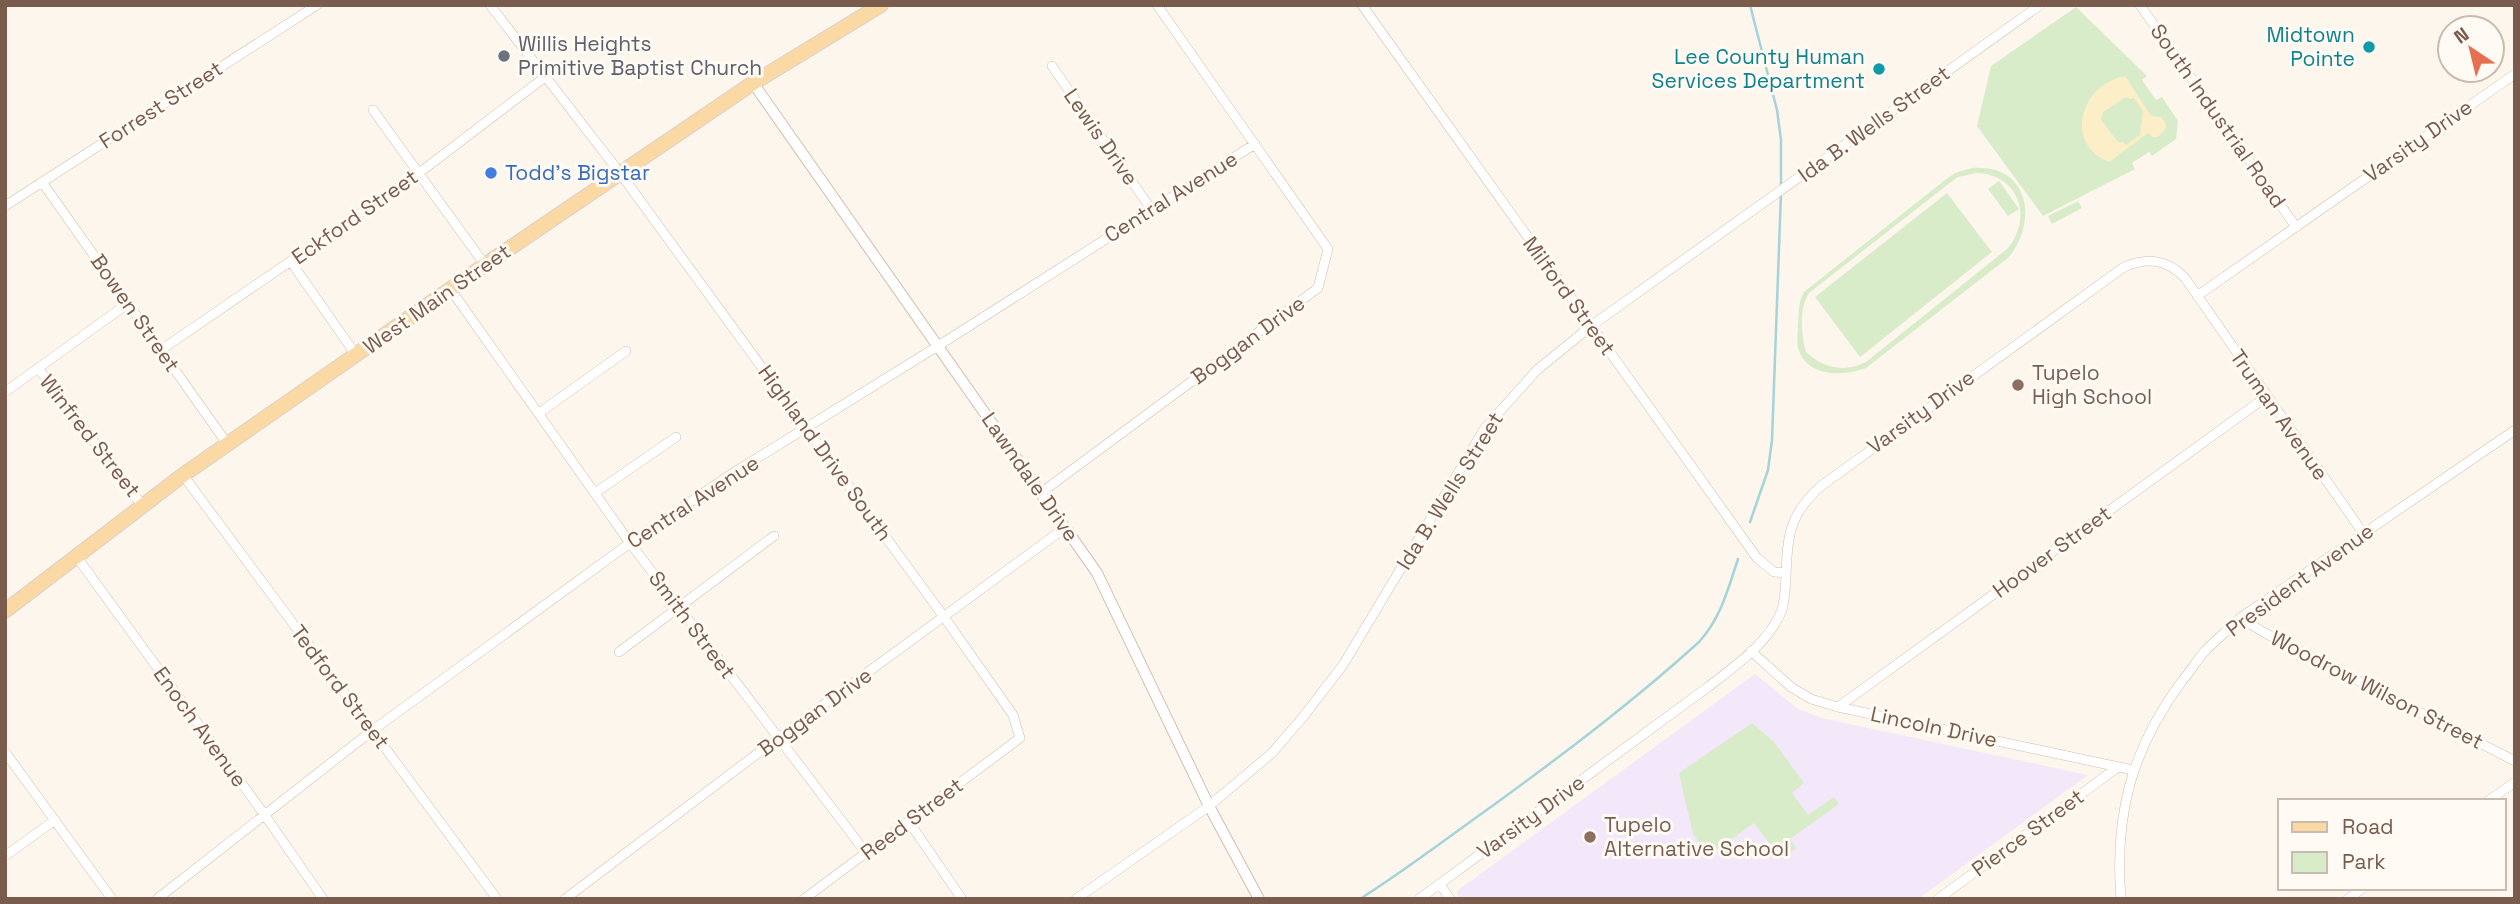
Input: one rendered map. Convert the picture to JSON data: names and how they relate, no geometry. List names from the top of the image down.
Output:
{
  "streets": {
    "main road": ["West Main Street"],
    "street": [
      "Forrest Street",
      "South Industrial Road",
      "Ida B. Wells Street",
      "Lewis Drive",
      "Varsity Drive",
      "Central Avenue",
      "Eckford Street",
      "Milford Street",
      "Bowen Street",
      "Boggan Drive",
      "Truman Avenue",
      "Winfred Street",
      "Highland Drive South",
      "Lawndale Drive",
      "Hoover Street",
      "President Avenue",
      "Smith Street",
      "Tedford Street",
      "Woodrow Wilson Street",
      "Enoch Avenue",
      "Lincoln Drive",
      "Reed Street",
      "Pierce Street"
    ]
  },
  "crossings": [
    ["Forrest Street", "Bowen Street"],
    ["South Industrial Road", "Varsity Drive"],
    ["Ida B. Wells Street", "Milford Street"],
    ["Ida B. Wells Street", "Lawndale Drive"],
    ["Lewis Drive", "Central Avenue"],
    ["Varsity Drive", "Milford Street"],
    ["Varsity Drive", "Truman Avenue"],
    ["Varsity Drive", "Lincoln Drive"],
    ["Central Avenue", "Boggan Drive"],
    ["Central Avenue", "Highland Drive South"],
    ["Central Avenue", "Lawndale Drive"],
    ["Central Avenue", "Smith Street"],
    ["Central Avenue", "Tedford Street"],
    ["Central Avenue", "Enoch Avenue"],
    ["Eckford Street", "Bowen Street"],
    ["Eckford Street", "Highland Drive South"],
    ["West Main Street", "Bowen Street"],
    ["West Main Street", "Winfred Street"],
    ["West Main Street", "Highland Drive South"],
    ["West Main Street", "Lawndale Drive"],
    ["West Main Street", "Smith Street"],
    ["West Main Street", "Tedford Street"],
    ["West Main Street", "Enoch Avenue"],
    ["Boggan Drive", "Highland Drive South"],
    ["Boggan Drive", "Lawndale Drive"],
    ["Boggan Drive", "Smith Street"],
    ["Truman Avenue", "Hoover Street"],
    ["Truman Avenue", "President Avenue"],
    ["Highland Drive South", "Reed Street"],
    ["Hoover Street", "Lincoln Drive"],
    ["President Avenue", "Woodrow Wilson Street"],
    ["President Avenue", "Lincoln Drive"],
    ["Smith Street", "Reed Street"],
    ["Lincoln Drive", "Pierce Street"]
  ],
  "places": [
    "Midtown Pointe",
    "Willis Heights Primitive Baptist Church",
    "Lee County Human Services Department",
    "Todd's Bigstar",
    "Tupelo High School",
    "Tupelo Alternative School"
  ],
  "legend": ["Road", "Park"],
  "north": "top left"
}
